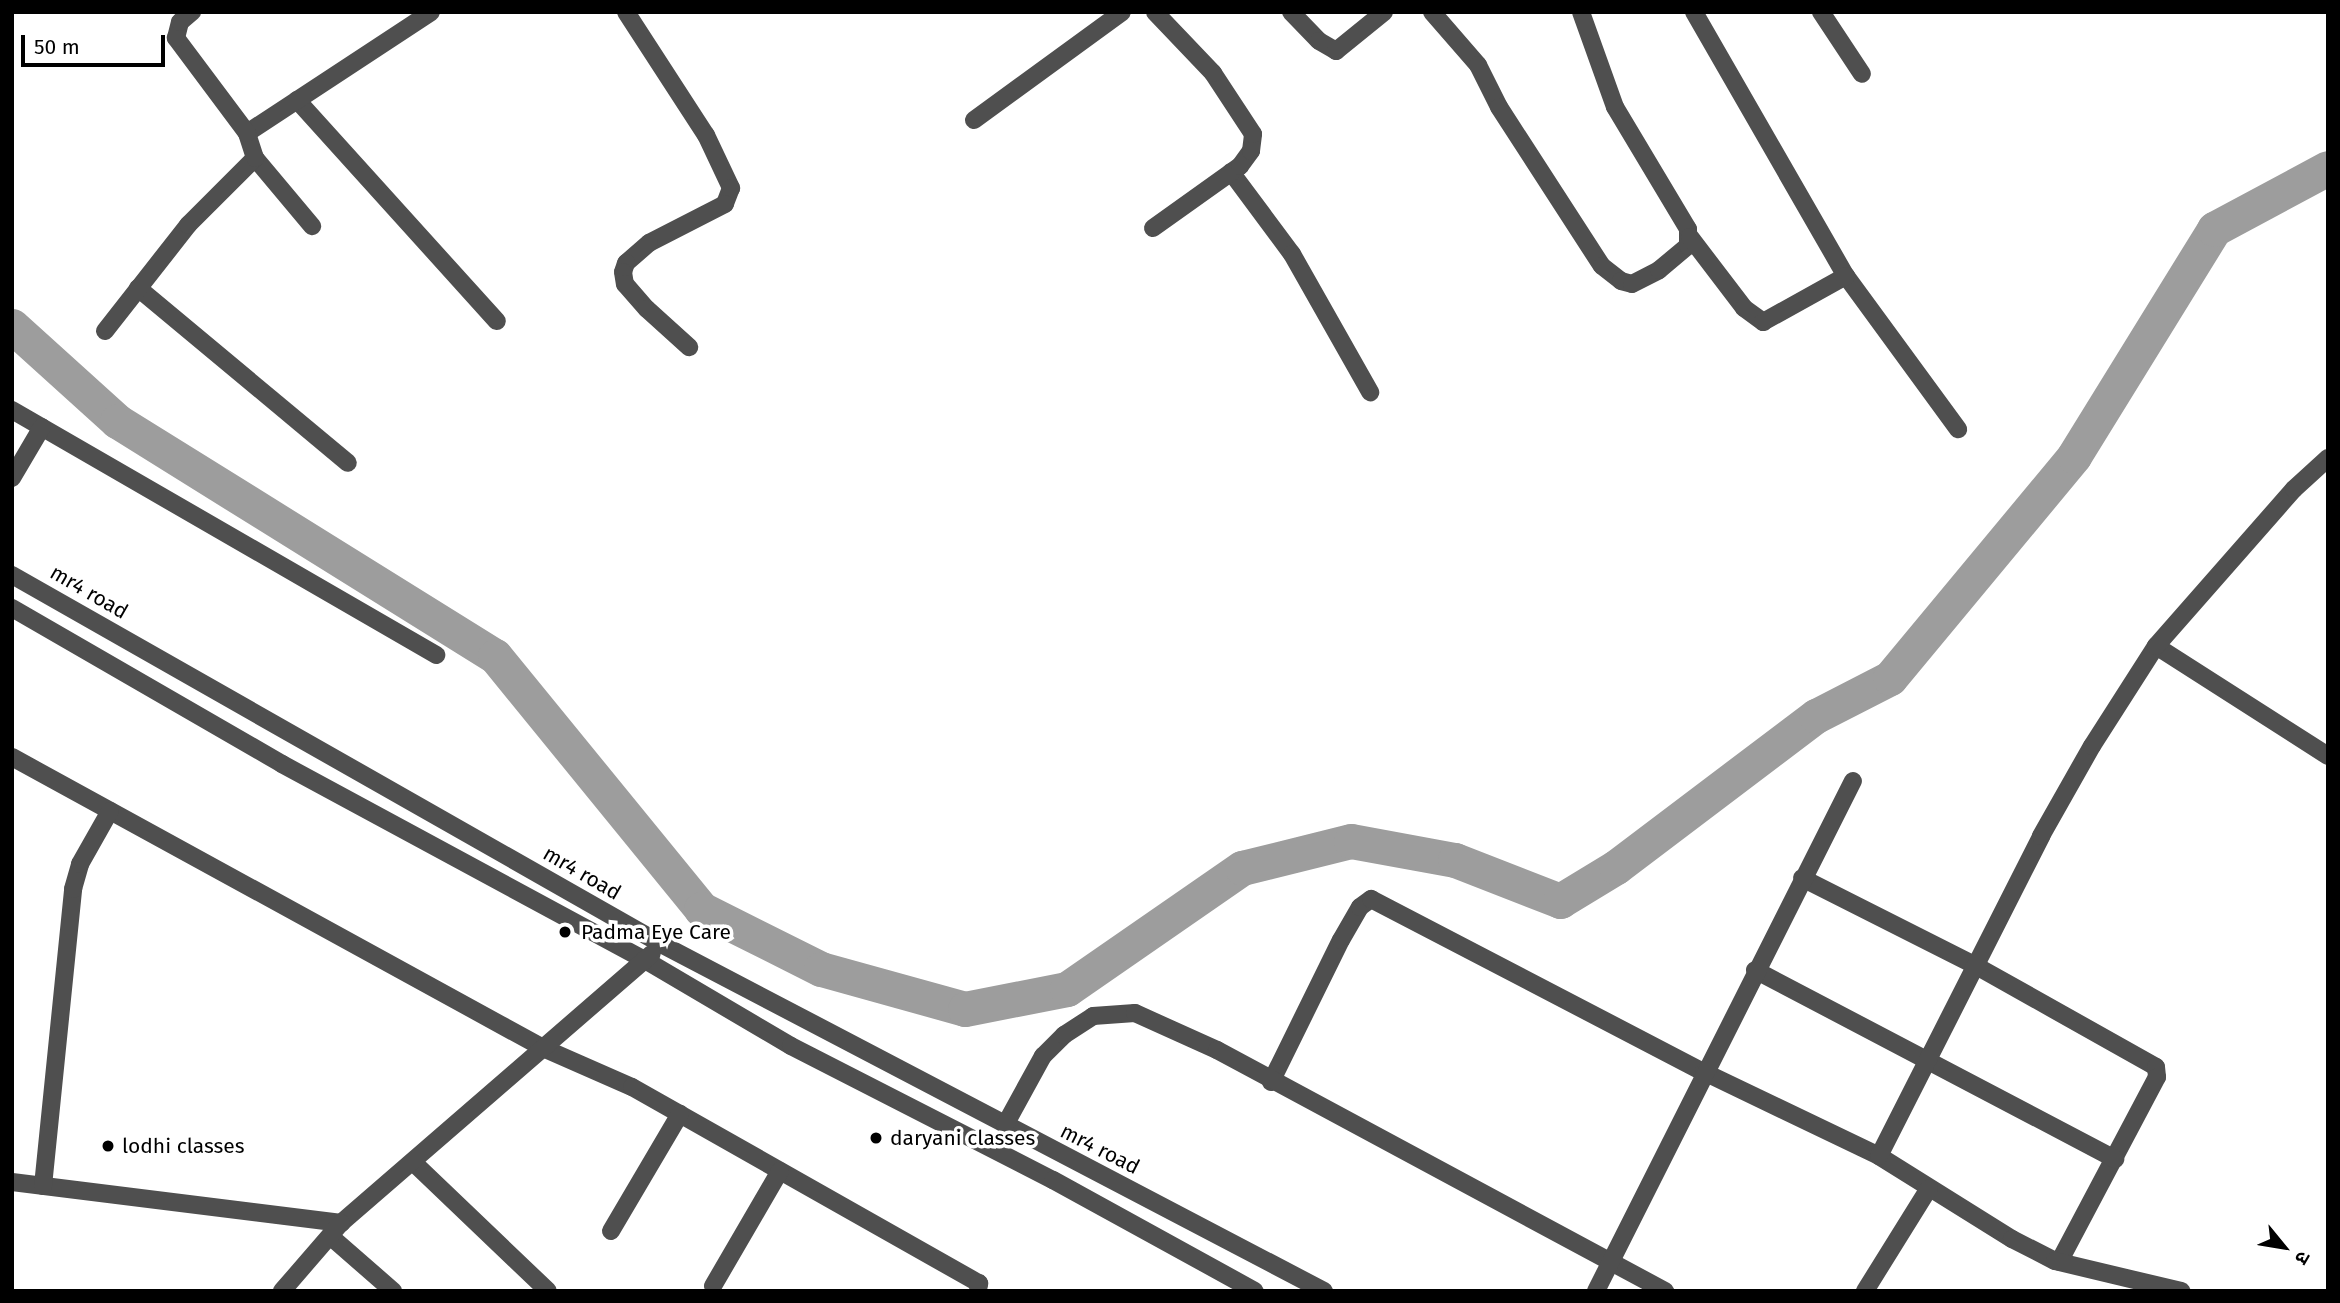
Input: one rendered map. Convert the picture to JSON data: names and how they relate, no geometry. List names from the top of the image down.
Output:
{
  "streets": {
    "street": ["mr4 road"]
  },
  "places": ["Padma Eye Care", "daryani classes", "lodhi classes"],
  "scale_bar": "50 m",
  "north": "bottom right"
}
